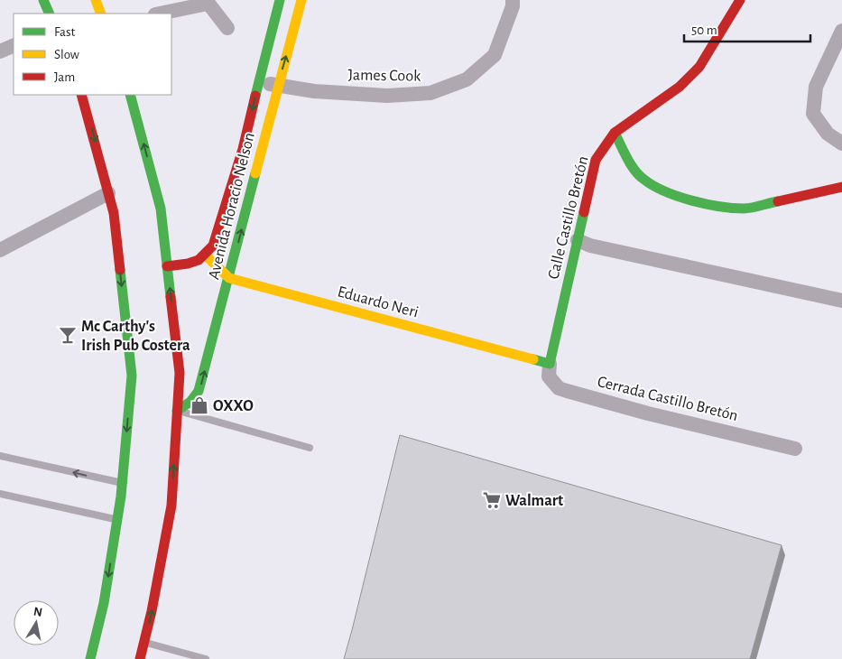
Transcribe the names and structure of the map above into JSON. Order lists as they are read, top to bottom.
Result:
{
  "streets": {
    "main road": ["Avenida Horacio Nelson", "Calle Castillo Bretón", "Eduardo Neri"],
    "street": ["James Cook", "Cerrada Castillo Bretón"]
  },
  "crossings": [
    ["James Cook", "Avenida Horacio Nelson"],
    ["Avenida Horacio Nelson", "Eduardo Neri"],
    ["Calle Castillo Bretón", "Eduardo Neri"],
    ["Calle Castillo Bretón", "Cerrada Castillo Bretón"],
    ["Eduardo Neri", "Cerrada Castillo Bretón"]
  ],
  "places": {
    "bar": ["Mc Carthy's Irish Pub Costera"],
    "shop": ["OXXO"],
    "supermarket": ["Walmart"]
  },
  "legend": ["Fast", "Slow", "Jam"],
  "scale_bar": "50 m",
  "north": "top"
}
